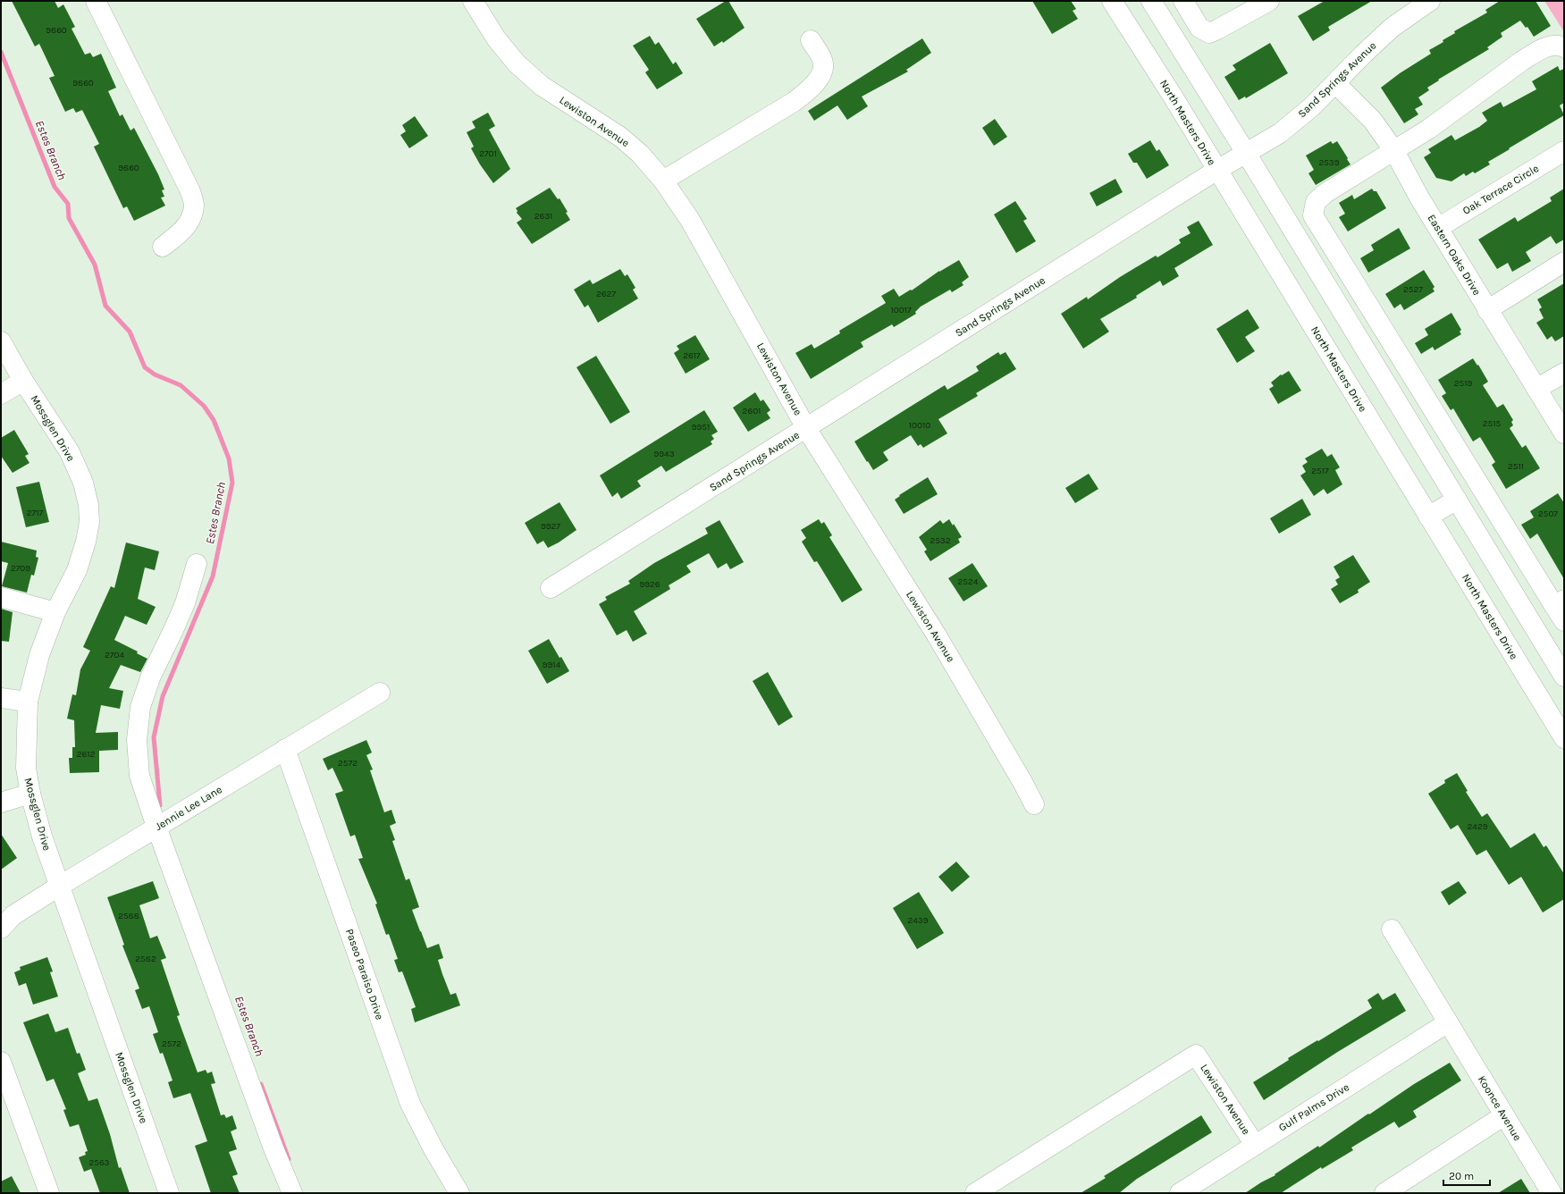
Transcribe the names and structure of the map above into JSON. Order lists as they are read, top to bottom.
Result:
{
  "streets": {
    "street": [
      "Sand Springs Avenue",
      "Lewiston Avenue",
      "North Masters Drive",
      "Oak Terrace Circle",
      "Eastern Oaks Drive",
      "Mossglen Drive",
      "Jennie Lee Lane",
      "Paseo Paraiso Drive",
      "Gulf Palms Drive",
      "Koonce Avenue"
    ]
  },
  "crossings": [
    ["Sand Springs Avenue", "Lewiston Avenue"],
    ["Sand Springs Avenue", "North Masters Drive"],
    ["Sand Springs Avenue", "Eastern Oaks Drive"],
    ["Lewiston Avenue", "Gulf Palms Drive"],
    ["Oak Terrace Circle", "Eastern Oaks Drive"],
    ["Mossglen Drive", "Jennie Lee Lane"],
    ["Jennie Lee Lane", "Paseo Paraiso Drive"],
    ["Gulf Palms Drive", "Koonce Avenue"]
  ],
  "water": ["Estes Branch"],
  "house_numbers": [
    "9860",
    "9860",
    "2701",
    "2539",
    "9860",
    "2631",
    "2527",
    "2627",
    "10017",
    "2617",
    "2519",
    "2601",
    "2515",
    "10010",
    "9951",
    "9943",
    "2511",
    "2517",
    "2717",
    "2507",
    "9927",
    "2532",
    "2709",
    "2524",
    "9926",
    "2704",
    "9914",
    "2612",
    "2572",
    "2429",
    "2588",
    "2439",
    "2582",
    "2572",
    "2563"
  ],
  "scale_bar": "20 m"
}
